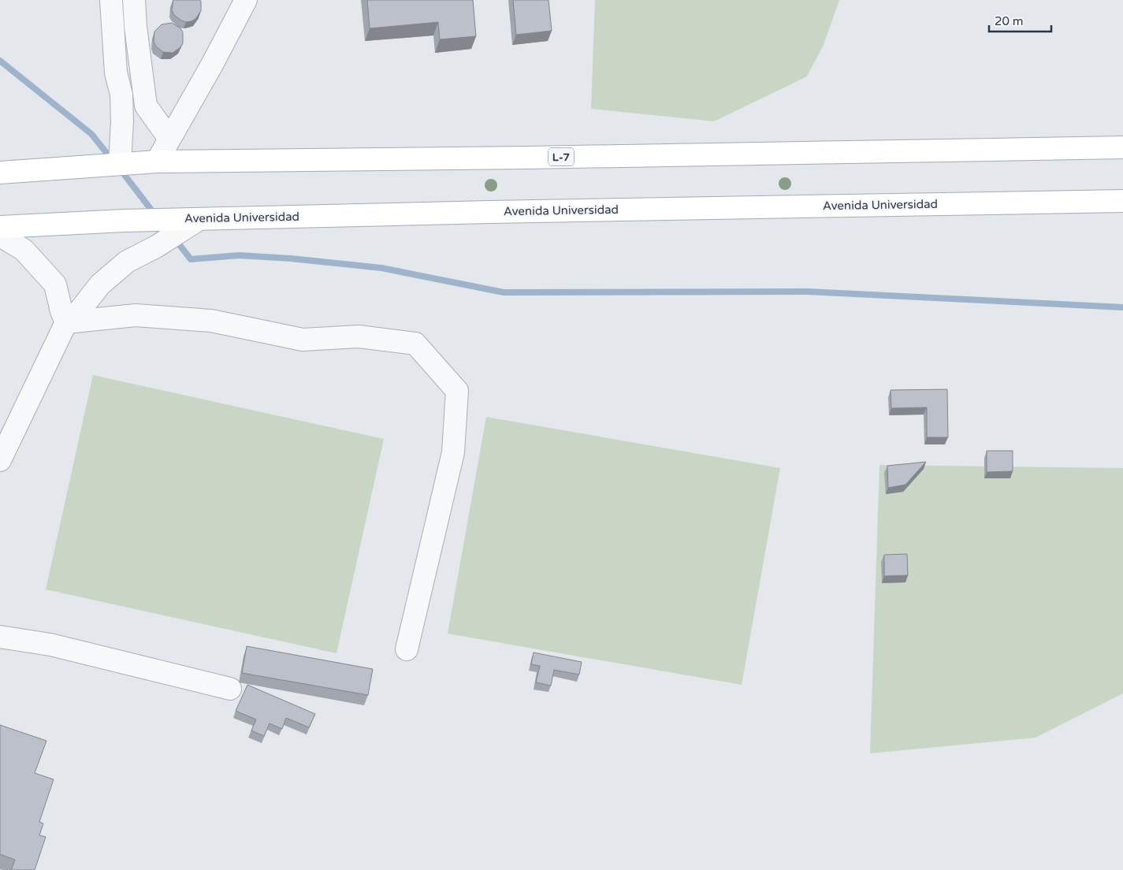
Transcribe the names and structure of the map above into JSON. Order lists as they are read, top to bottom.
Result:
{
  "streets": {
    "main road": ["L-7", "Avenida Universidad"]
  },
  "scale_bar": "20 m"
}
